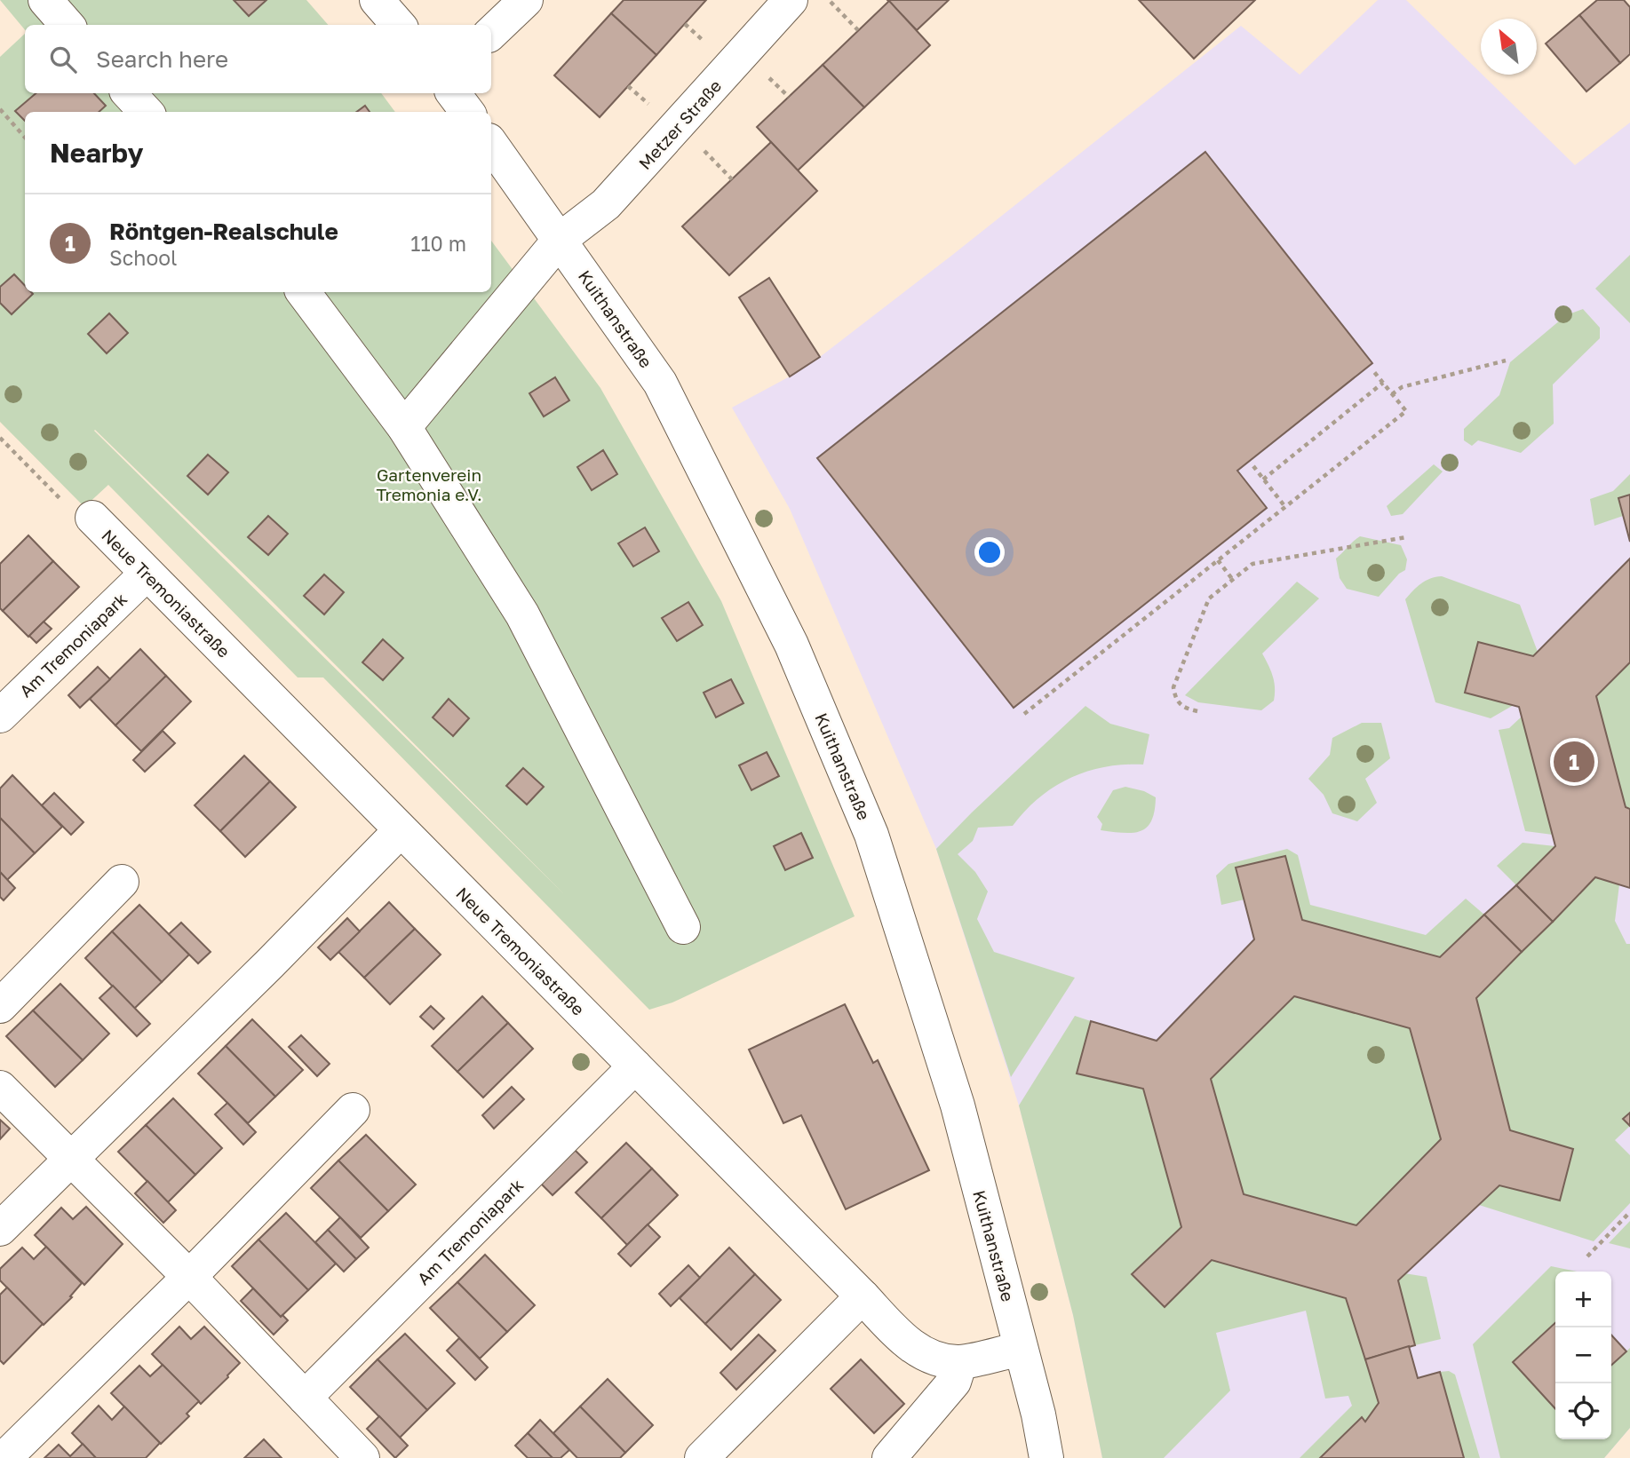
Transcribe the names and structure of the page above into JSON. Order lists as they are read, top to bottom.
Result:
{
  "streets": {
    "street": [
      "Metzer Straße",
      "Kuithanstraße",
      "Neue Tremoniastraße",
      "Am Tremoniapark"
    ]
  },
  "crossings": [
    ["Metzer Straße", "Kuithanstraße"],
    ["Neue Tremoniastraße", "Am Tremoniapark"]
  ],
  "parks": ["Gartenverein Tremonia e.V."],
  "north": "top left",
  "page": {
    "search": "Search here",
    "heading": "Nearby",
    "list": [
      {
        "mark": "1",
        "name": "Röntgen-Realschule",
        "note": "School",
        "value": "110 m"
      }
    ],
    "pins": "1",
    "map_buttons": ["+", "−"]
  }
}
